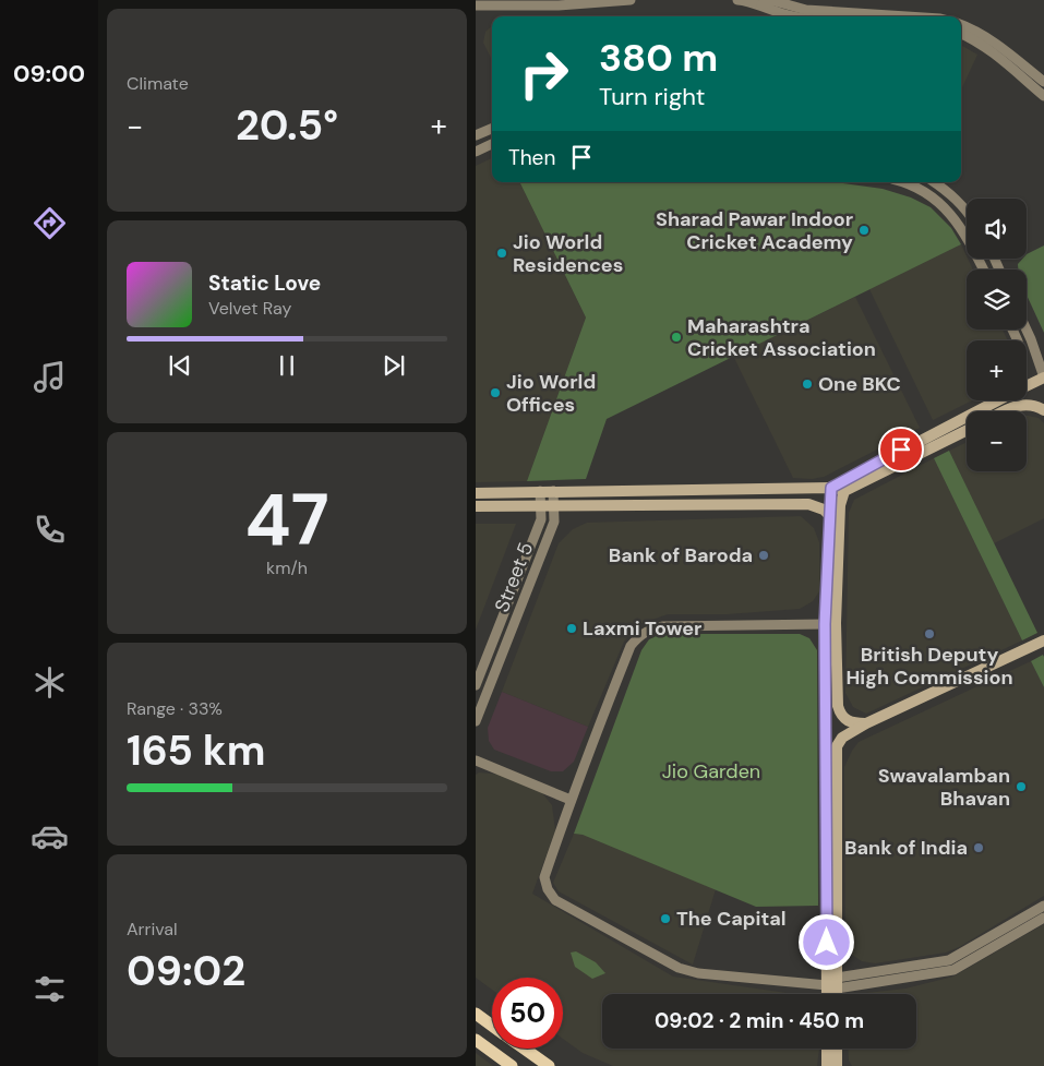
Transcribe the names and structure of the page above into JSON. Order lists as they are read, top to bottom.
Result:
{
  "streets": {
    "street": ["Street 5"]
  },
  "parks": ["Jio Garden"],
  "places": [
    "Sharad Pawar Indoor Cricket Academy",
    "Jio World Residences",
    "Maharashtra Cricket Association",
    "One BKC",
    "Jio World Offices",
    "Bank of Baroda",
    "Laxmi Tower",
    "British Deputy High Commission",
    "Swavalamban Bhavan",
    "Bank of India",
    "The Capital"
  ],
  "page": {
    "tabs": "09:00",
    "tile": [
      "Climate",
      ["47", "km/h"],
      ["Range · 33%", "165 km"],
      ["Arrival", "09:02"]
    ],
    "turn": ["380 m", "Turn right"],
    "heat": ["−", "20.5°", "+"],
    "then": "Then",
    "map_buttons": ["+", "−"],
    "song": ["Static Love", "Velvet Ray"],
    "limit": "50",
    "trip": "09:02 · 2 min · 450 m"
  }
}
